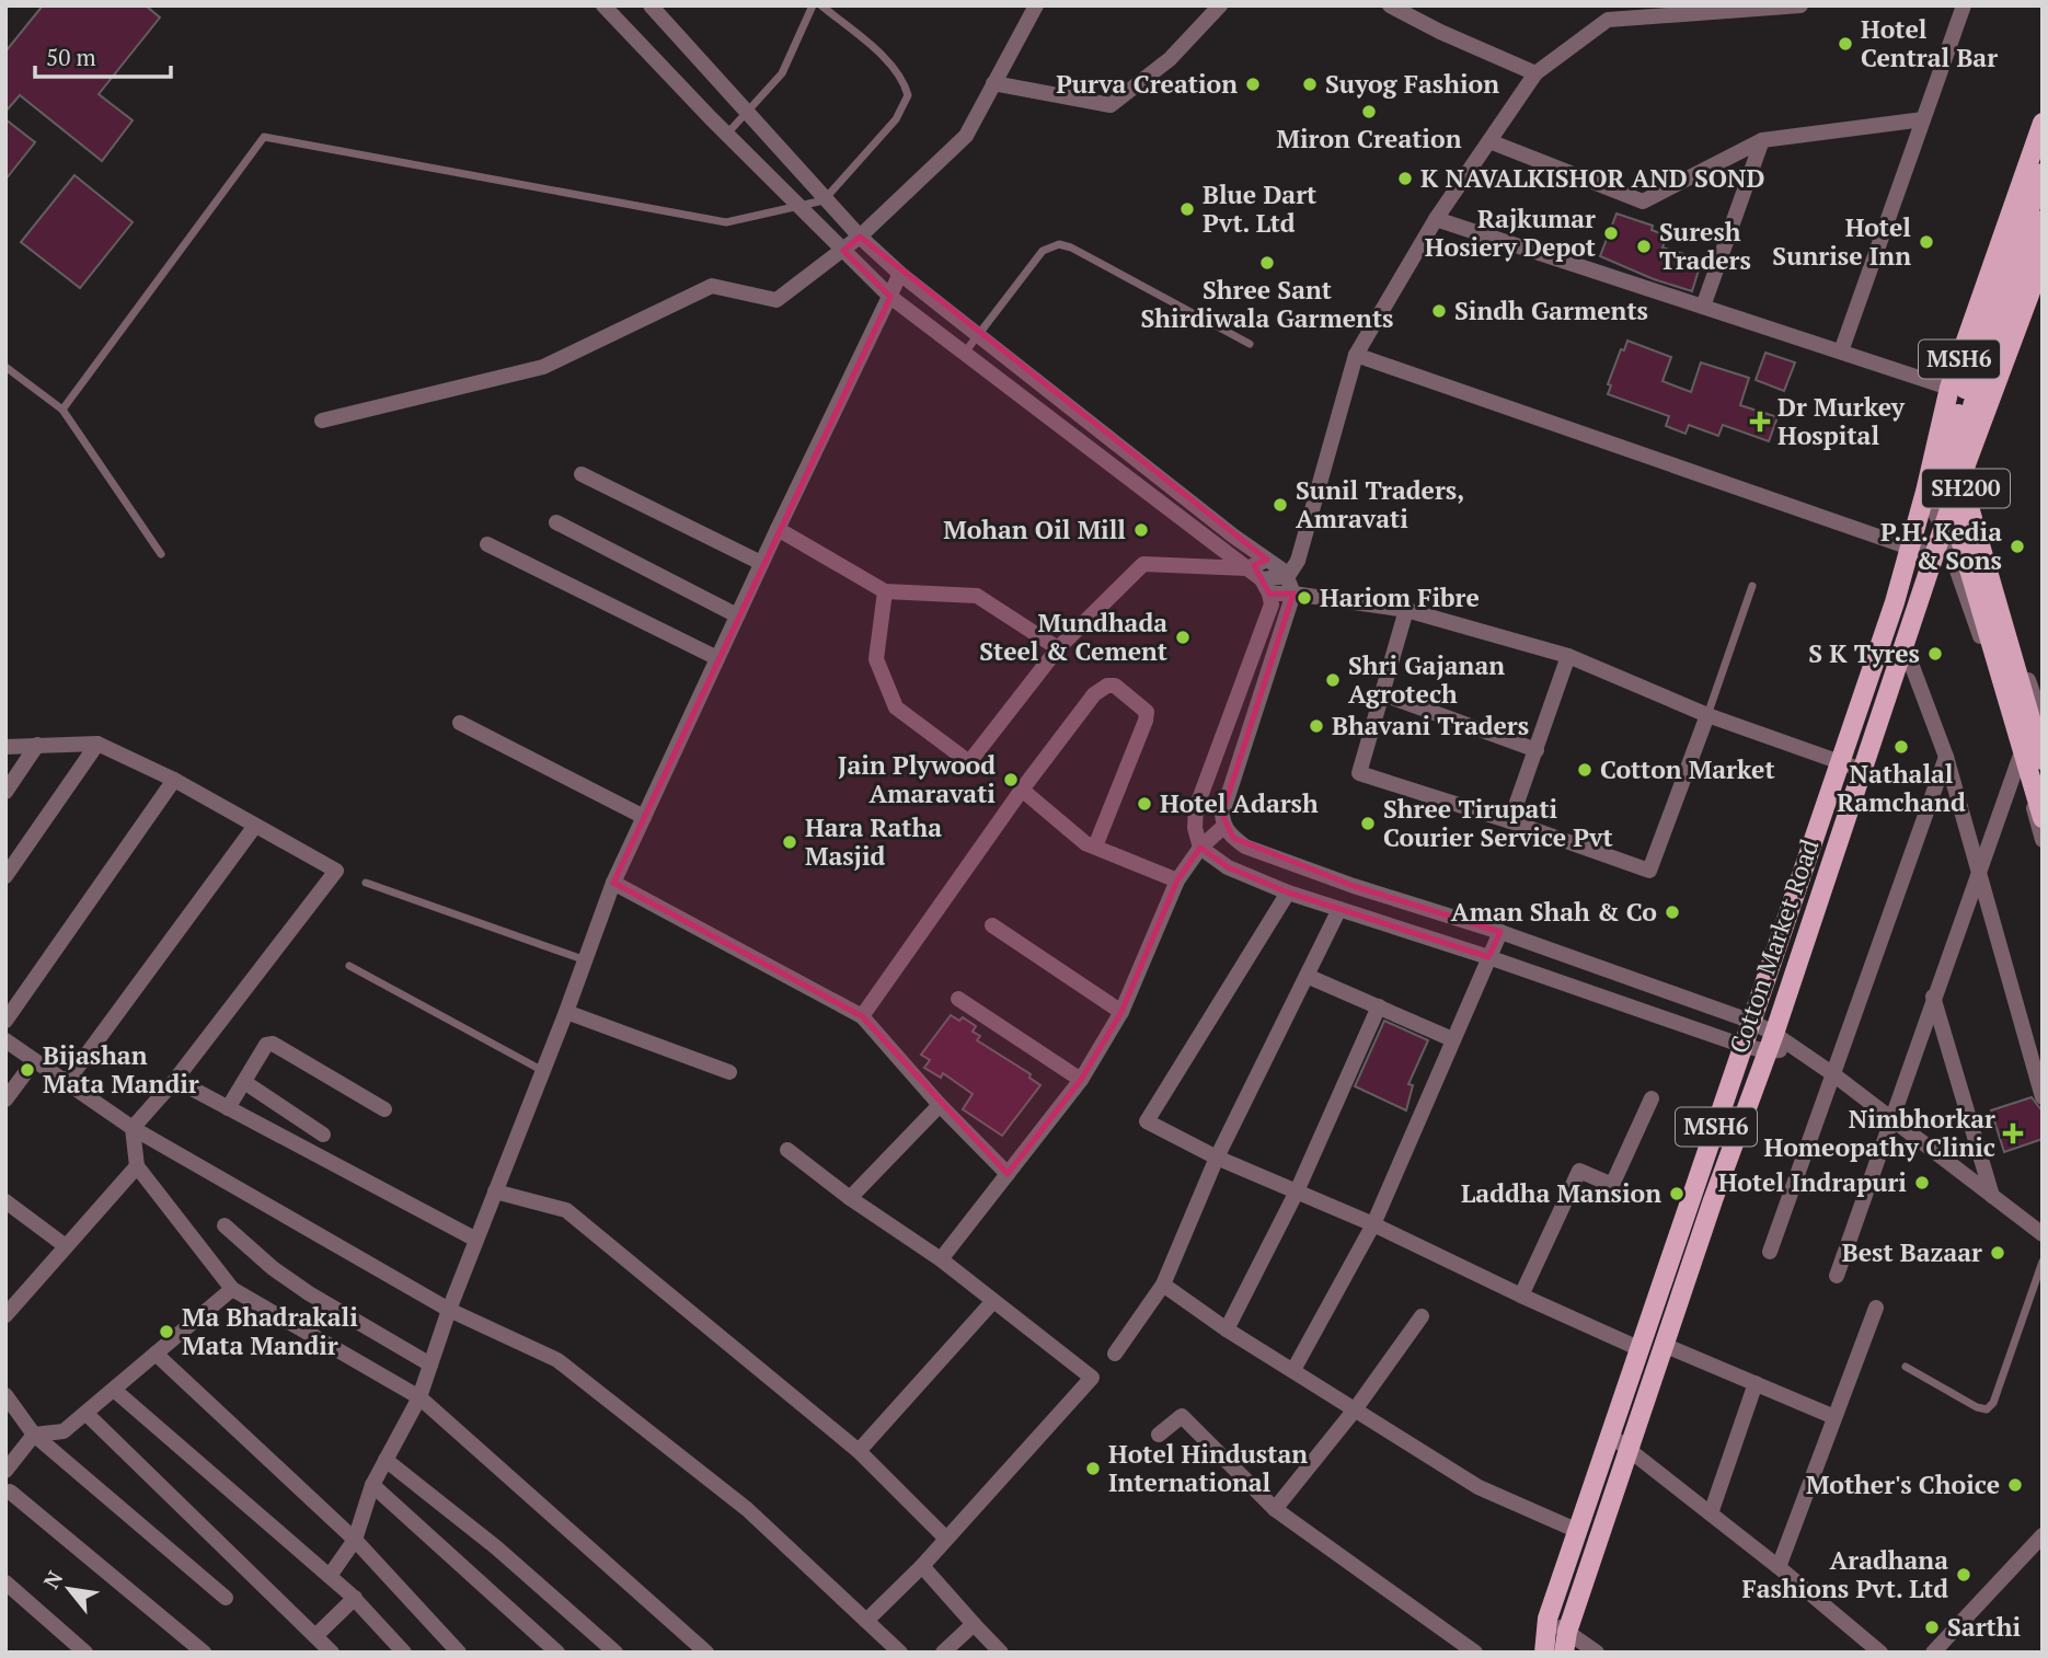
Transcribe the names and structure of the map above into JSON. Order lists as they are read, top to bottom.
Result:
{
  "streets": {
    "main road": ["MSH6", "SH200", "Cotton Market Road"]
  },
  "crossings": [
    ["MSH6", "Cotton Market Road"]
  ],
  "places": {
    "other": [
      "Hotel Central Bar",
      "Purva Creation",
      "Suyog Fashion",
      "Miron Creation",
      "K NAVALKISHOR AND SOND",
      "Blue Dart Pvt. Ltd",
      "Rajkumar Hosiery Depot",
      "Hotel Sunrise Inn",
      "Suresh Traders",
      "Shree Sant Shirdiwala Garments",
      "Sindh Garments",
      "Sunil Traders, Amravati",
      "Mohan Oil Mill",
      "P.H. Kedia & Sons",
      "Hariom Fibre",
      "Mundhada Steel & Cement",
      "S K Tyres",
      "Shri Gajanan Agrotech",
      "Bhavani Traders",
      "Nathalal Ramchand",
      "Cotton Market",
      "Jain Plywood Amaravati",
      "Hotel Adarsh",
      "Shree Tirupati Courier Service Pvt",
      "Hara Ratha Masjid",
      "Aman Shah & Co",
      "Bijashan Mata Mandir",
      "Hotel Indrapuri",
      "Laddha Mansion",
      "Best Bazaar",
      "Ma Bhadrakali Mata Mandir",
      "Hotel Hindustan International",
      "Mother's Choice",
      "Aradhana Fashions Pvt. Ltd",
      "Sarthi"
    ],
    "health": ["Dr Murkey Hospital", "Nimbhorkar Homeopathy Clinic"]
  },
  "scale_bar": "50 m",
  "north": "top left"
}
